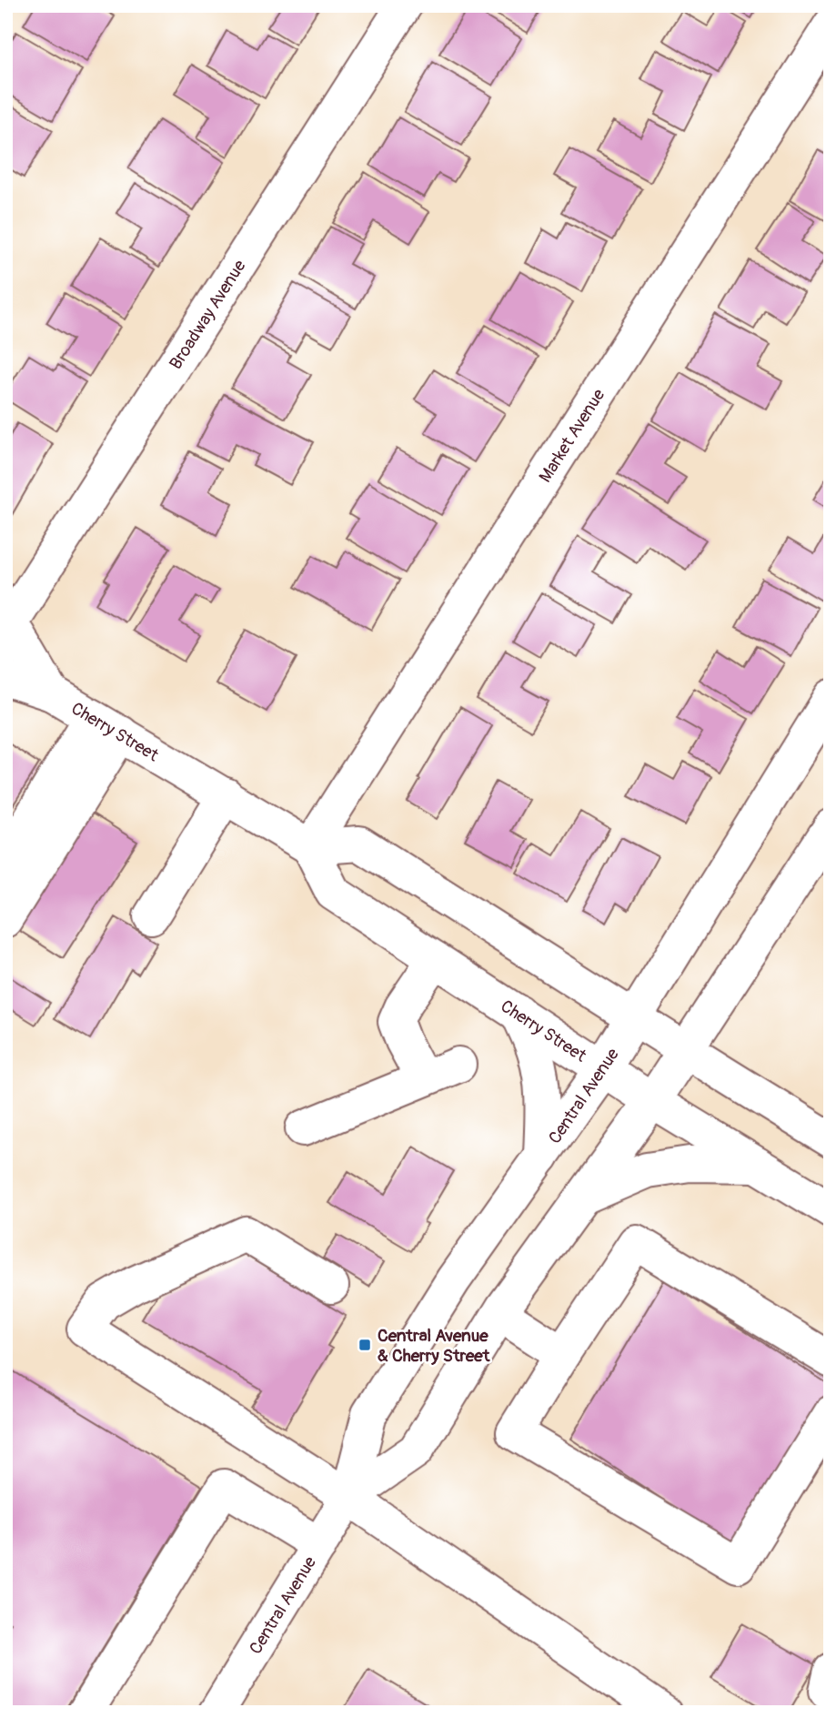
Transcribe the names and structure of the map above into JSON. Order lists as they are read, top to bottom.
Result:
{
  "streets": {
    "street": [
      "Broadway Avenue",
      "Market Avenue",
      "Cherry Street",
      "Central Avenue"
    ]
  },
  "crossings": [
    ["Broadway Avenue", "Cherry Street"],
    ["Market Avenue", "Cherry Street"],
    ["Cherry Street", "Central Avenue"]
  ],
  "places": {
    "transit": ["Central Avenue & Cherry Street"]
  }
}
